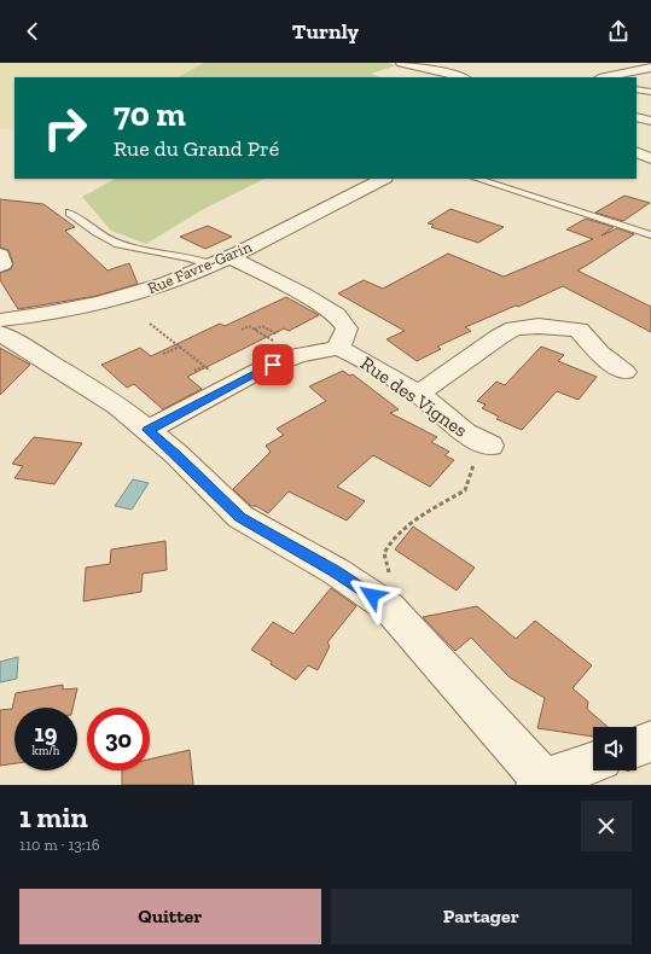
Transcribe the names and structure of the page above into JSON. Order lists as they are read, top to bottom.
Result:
{
  "streets": {
    "street": ["Rue Favre-Garin", "Rue des Vignes"]
  },
  "page": {
    "header": "Turnly",
    "turn": ["70 m", "Rue du Grand Pré"],
    "speed": "19 km/h",
    "limit": "30",
    "heading": ["1 min", "110 m · 13:16"],
    "buttons": ["Quitter", "Partager"]
  }
}
